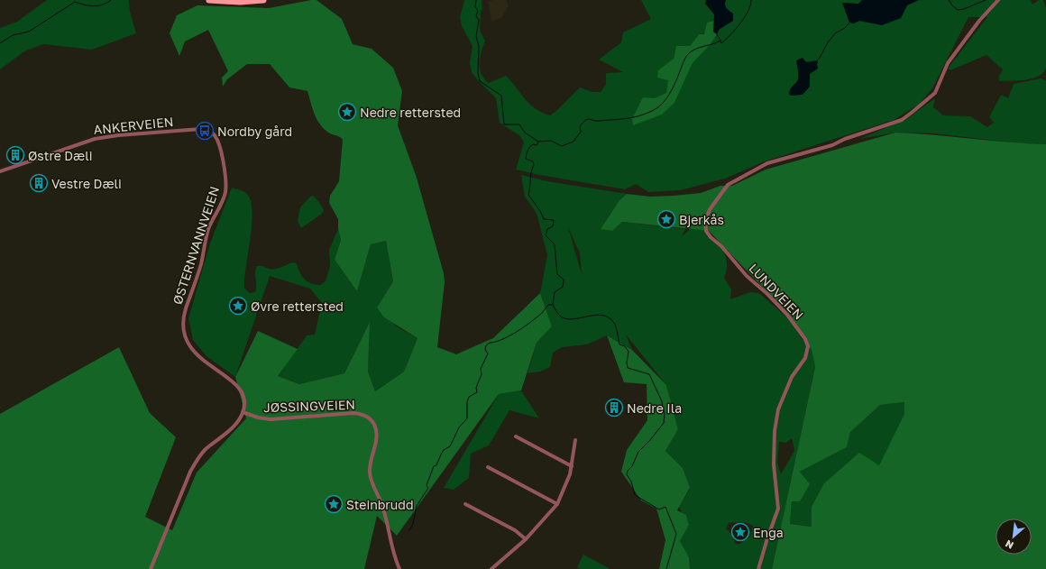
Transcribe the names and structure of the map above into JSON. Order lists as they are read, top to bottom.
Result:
{
  "streets": {
    "street": [
      "ANKERVEIEN",
      "ØSTERNVANNVEIEN",
      "LUNDVEIEN",
      "JØSSINGVEIEN"
    ]
  },
  "crossings": [
    ["ANKERVEIEN", "ØSTERNVANNVEIEN"],
    ["ØSTERNVANNVEIEN", "JØSSINGVEIEN"]
  ],
  "places": {
    "place": [
      "Nedre rettersted",
      "Bjerkås",
      "Øvre rettersted",
      "Steinbrudd",
      "Enga"
    ],
    "bus stop": ["Nordby gård"],
    "building": ["Østre Dæli", "Vestre Dæli", "Nedre Ila"]
  },
  "north": "bottom left"
}
